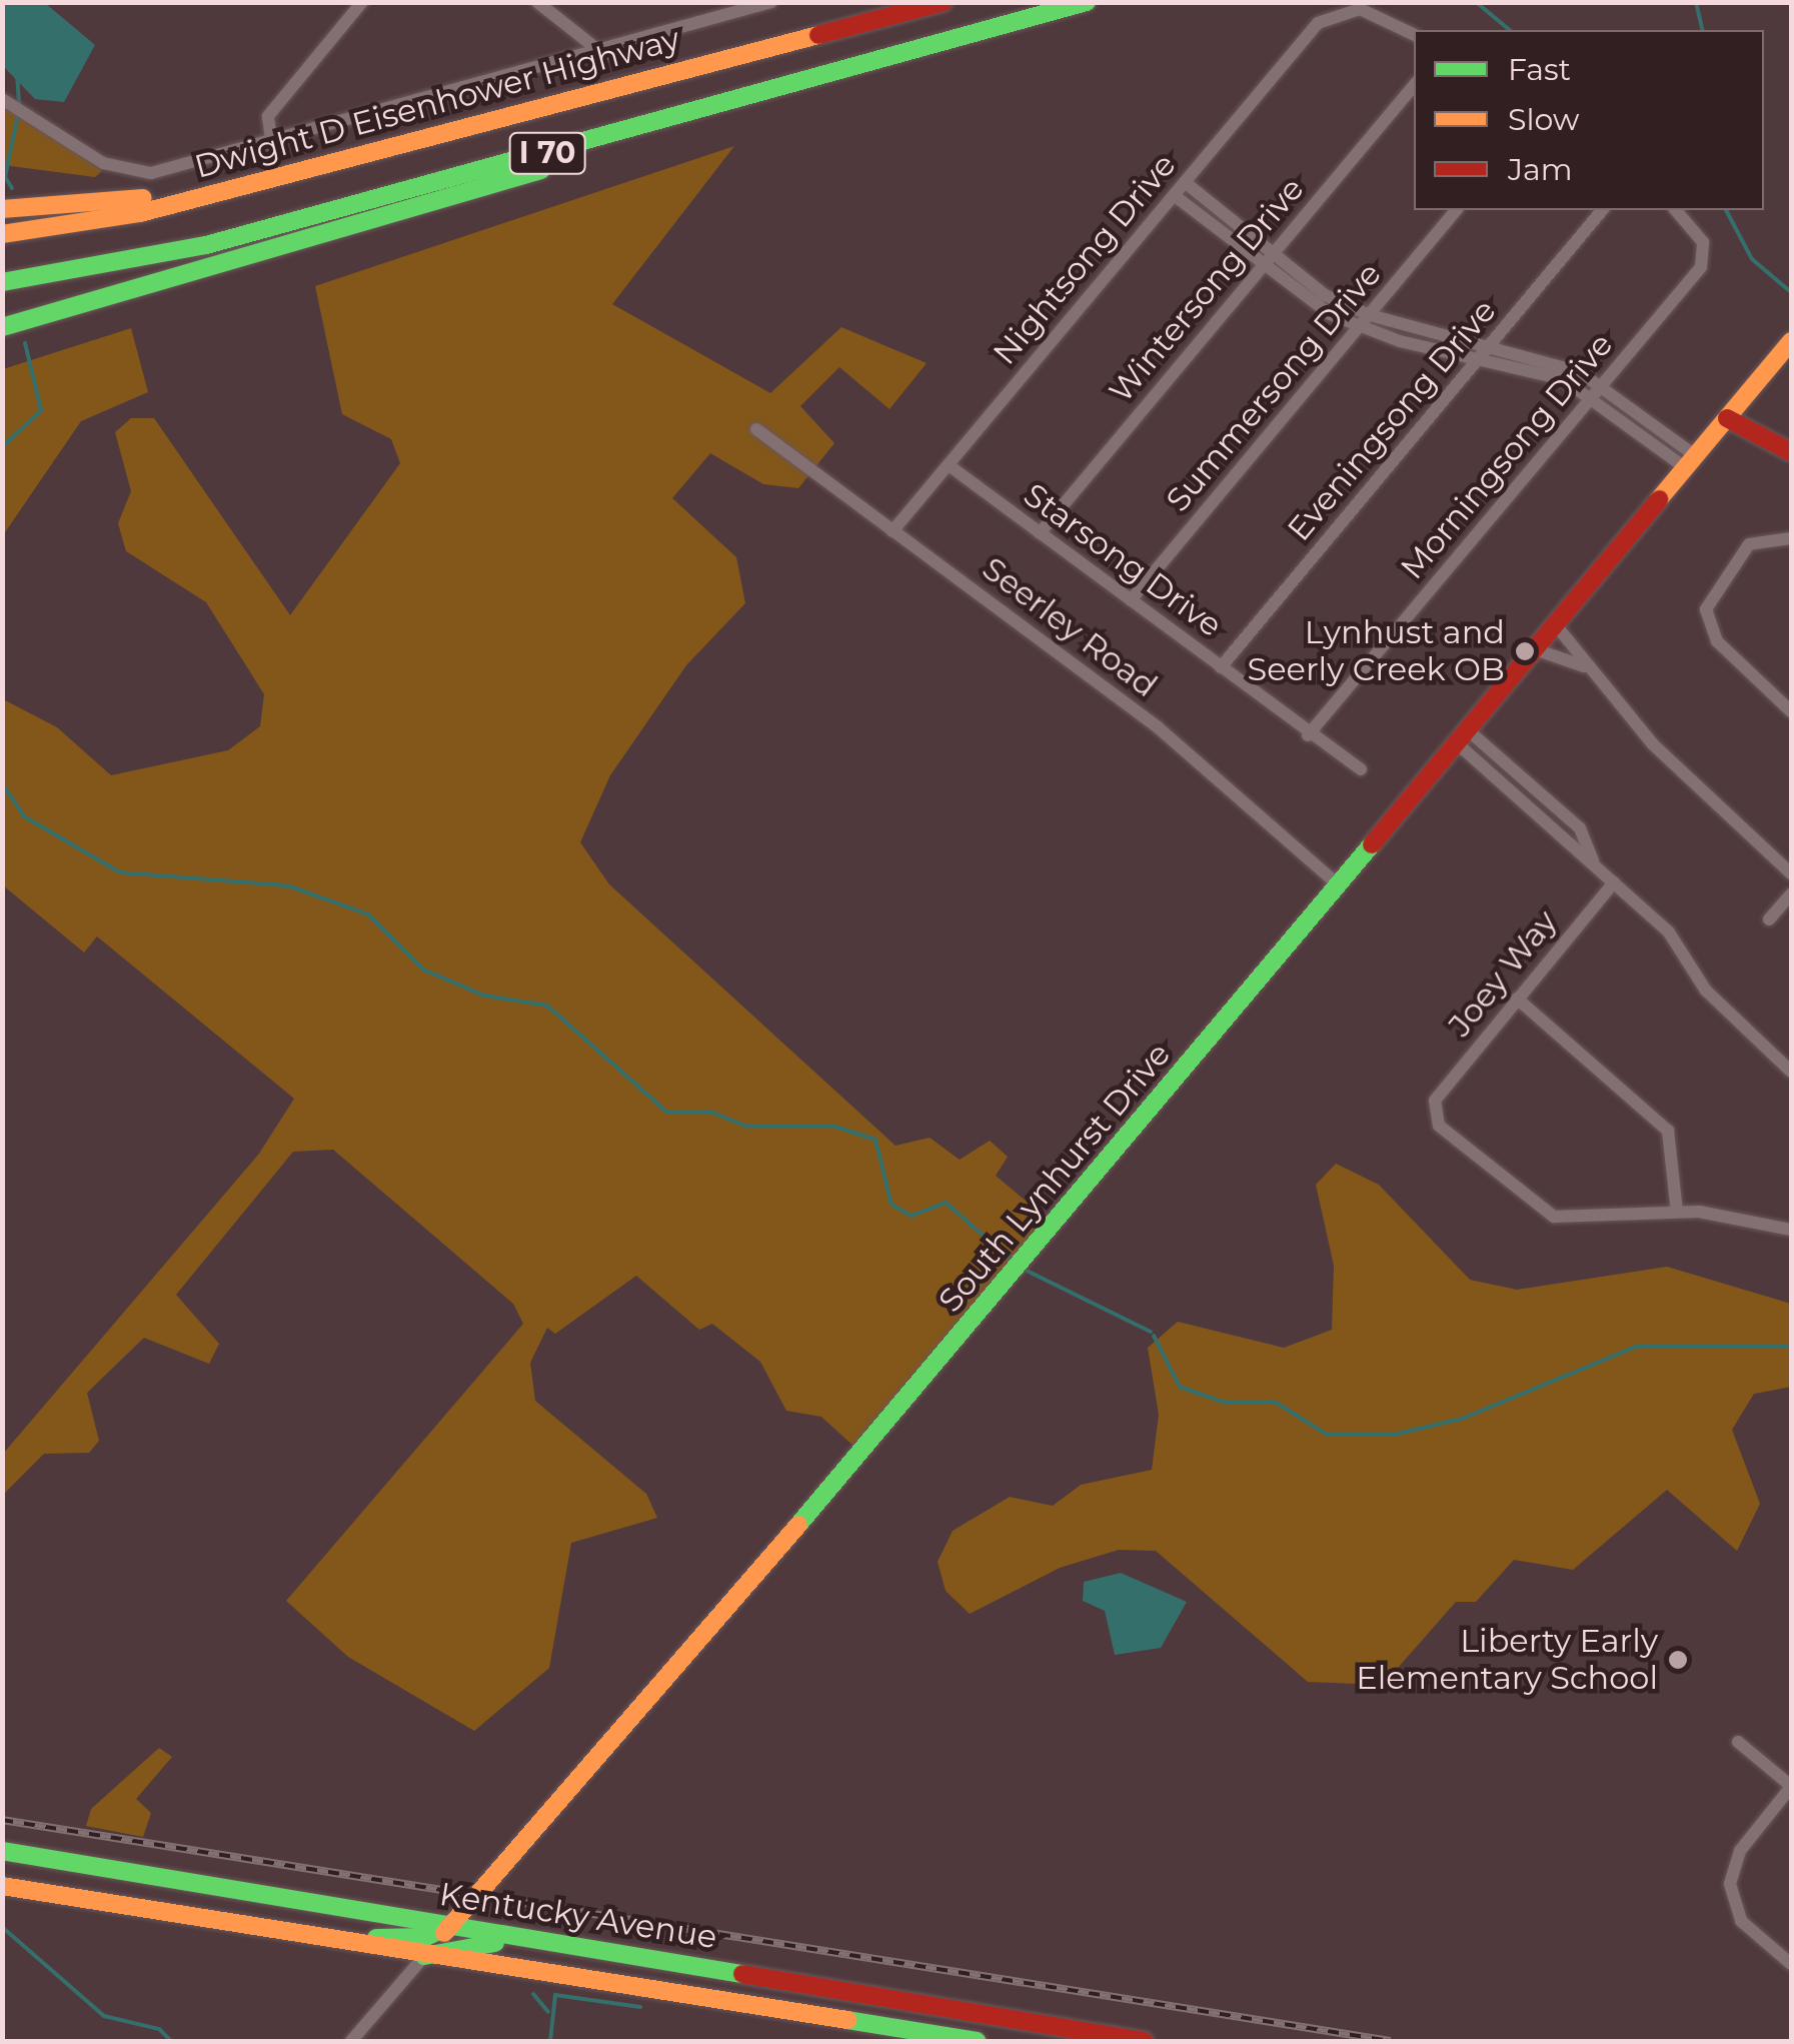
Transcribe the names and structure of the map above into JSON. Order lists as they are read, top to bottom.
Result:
{
  "streets": {
    "main road": [
      "Dwight D Eisenhower Highway",
      "I 70",
      "South Lynhurst Drive",
      "Kentucky Avenue"
    ],
    "street": [
      "Nightsong Drive",
      "Wintersong Drive",
      "Summersong Drive",
      "Eveningsong Drive",
      "Morningsong Drive",
      "Starsong Drive",
      "Seerley Road",
      "Joey Way"
    ]
  },
  "crossings": [
    ["Nightsong Drive", "Starsong Drive"],
    ["Nightsong Drive", "Seerley Road"],
    ["Wintersong Drive", "Starsong Drive"],
    ["Summersong Drive", "Starsong Drive"],
    ["Eveningsong Drive", "Starsong Drive"],
    ["Morningsong Drive", "Starsong Drive"],
    ["Seerley Road", "South Lynhurst Drive"],
    ["South Lynhurst Drive", "Kentucky Avenue"]
  ],
  "places": ["Lynhust and Seerly Creek OB", "Liberty Early Elementary School"],
  "legend": ["Fast", "Slow", "Jam"]
}
